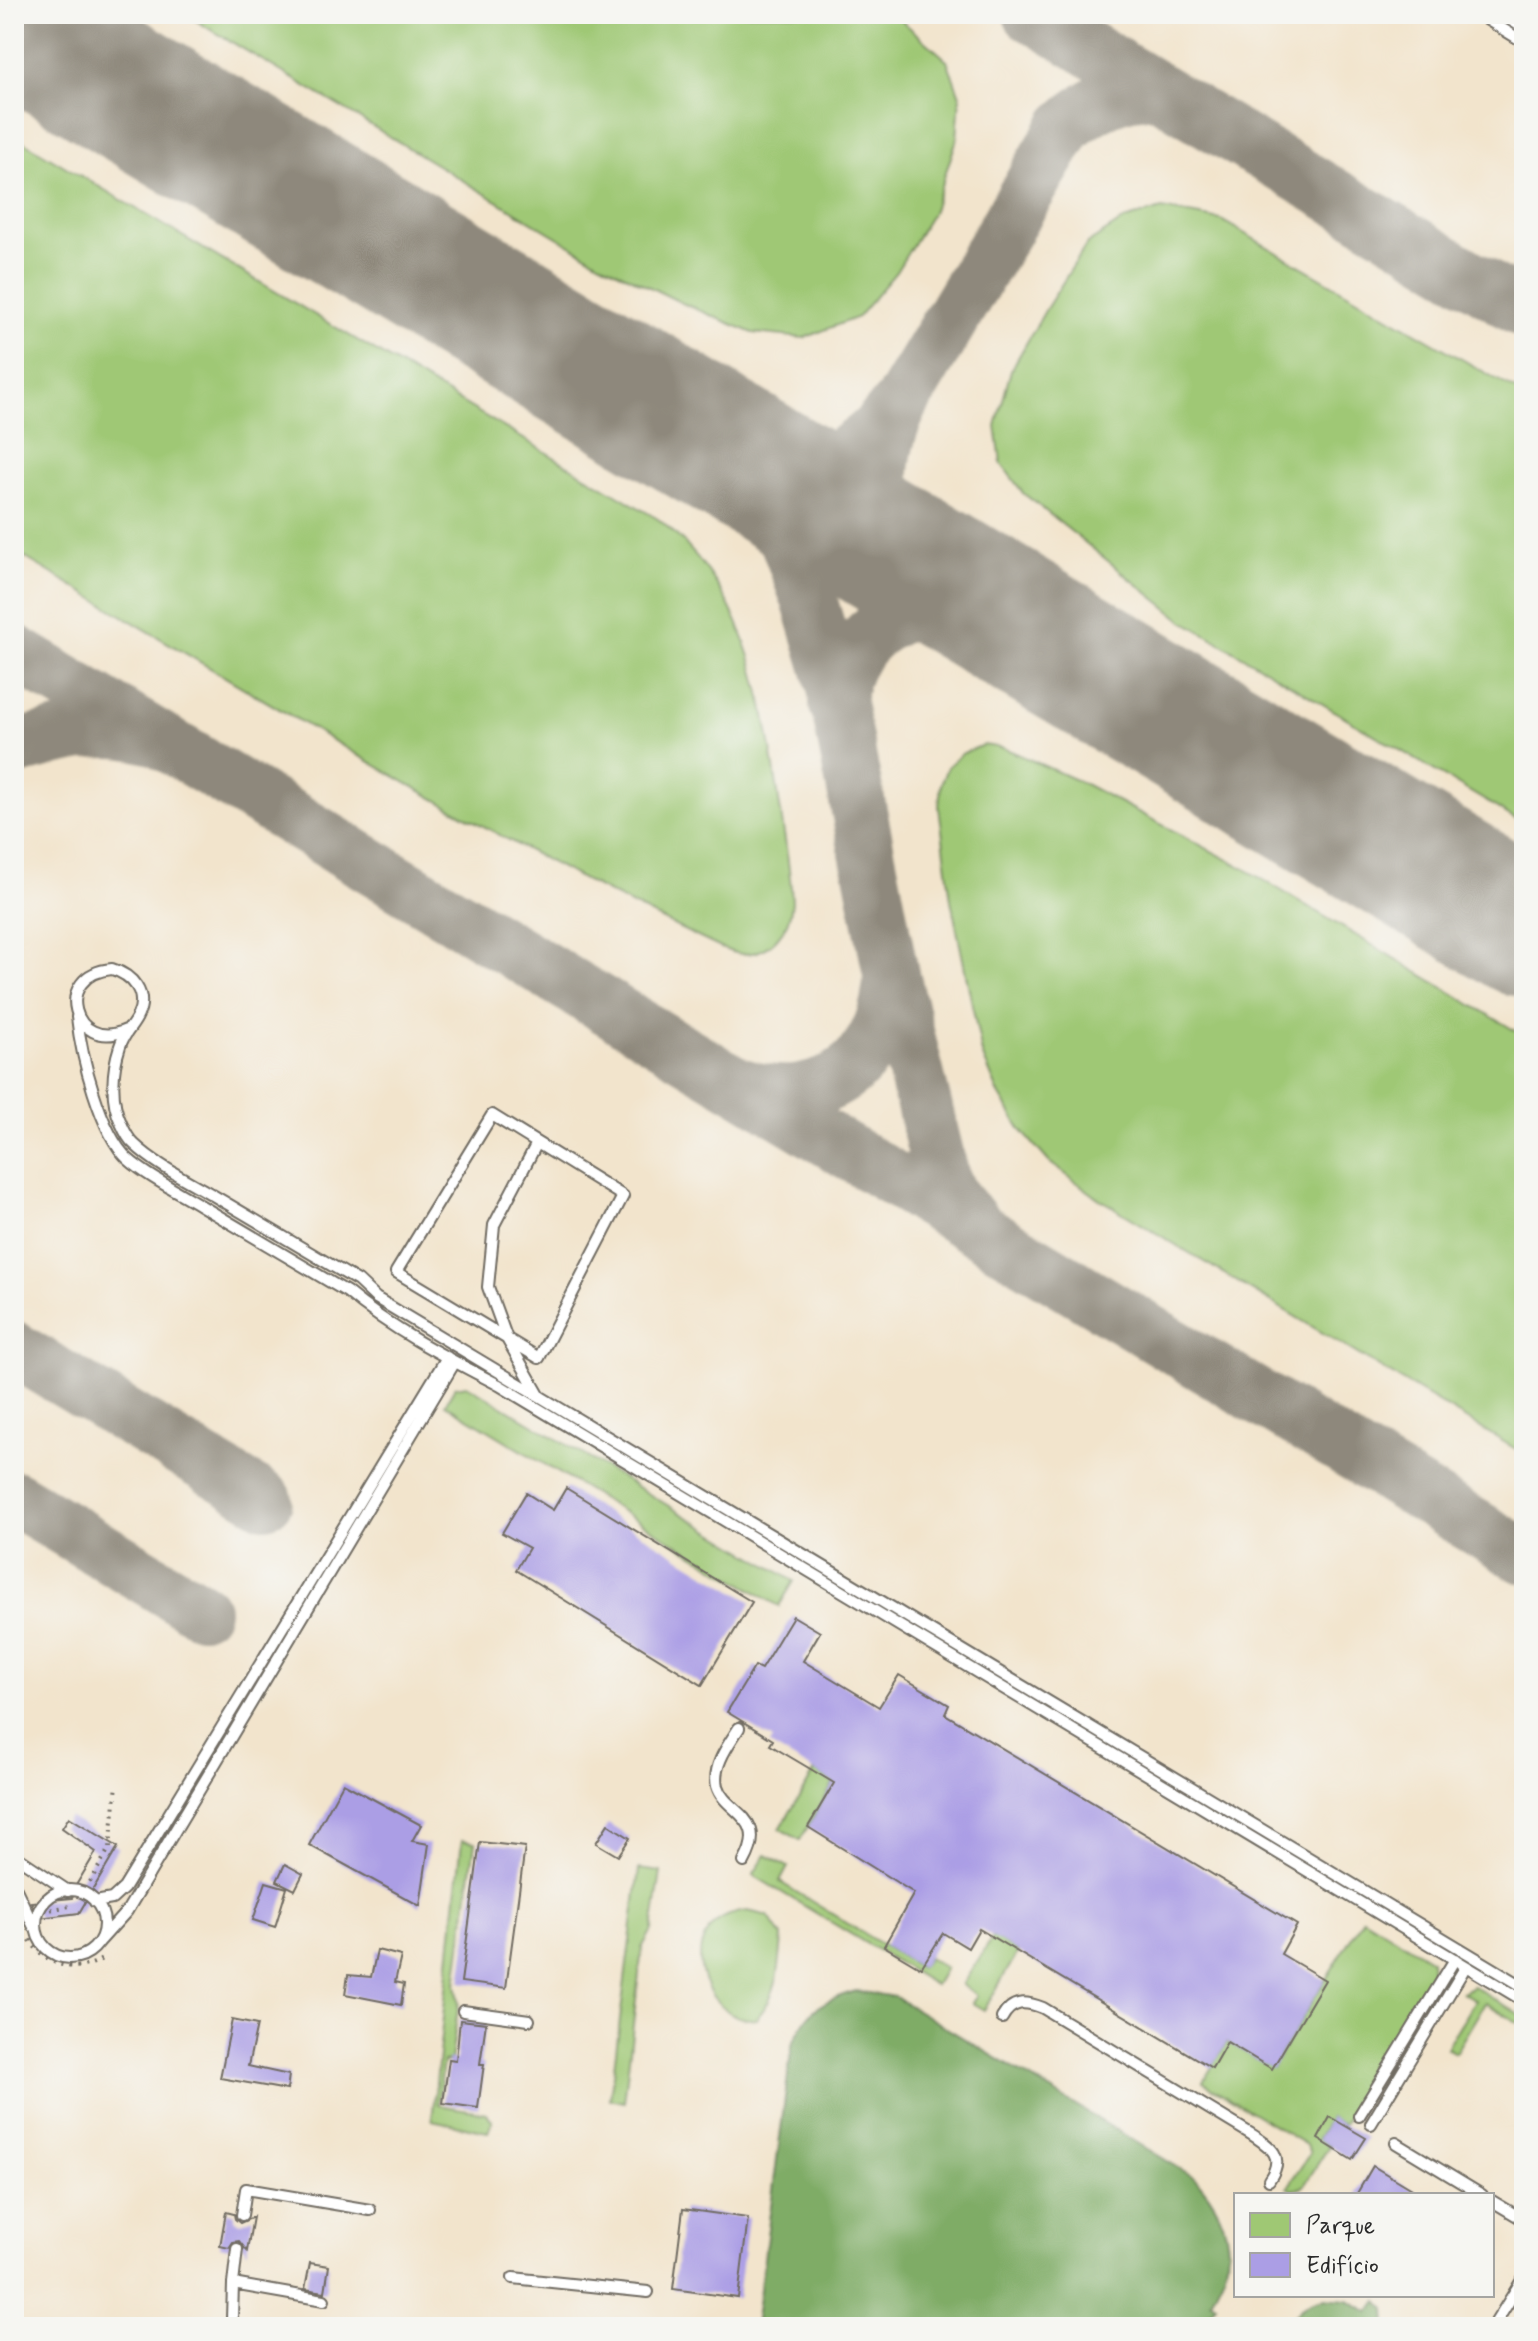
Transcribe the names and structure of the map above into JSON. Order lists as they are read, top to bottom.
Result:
{
  "legend": ["Parque", "Edifício"]
}
